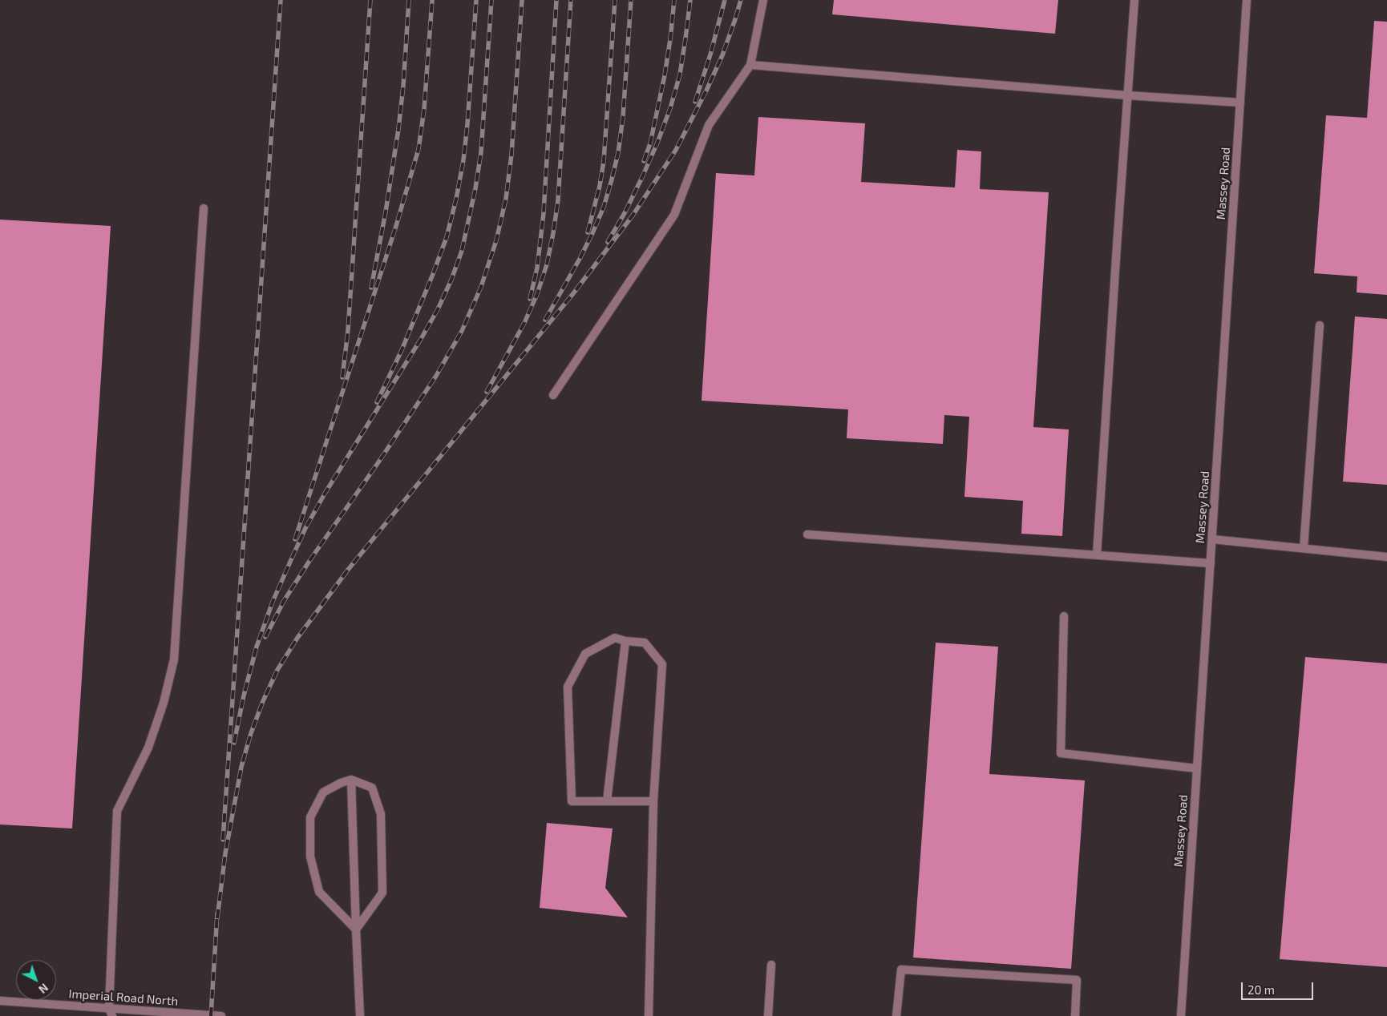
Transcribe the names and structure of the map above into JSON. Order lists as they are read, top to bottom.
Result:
{
  "streets": {
    "street": ["Massey Road", "Imperial Road North"]
  },
  "scale_bar": "20 m",
  "north": "bottom right"
}
